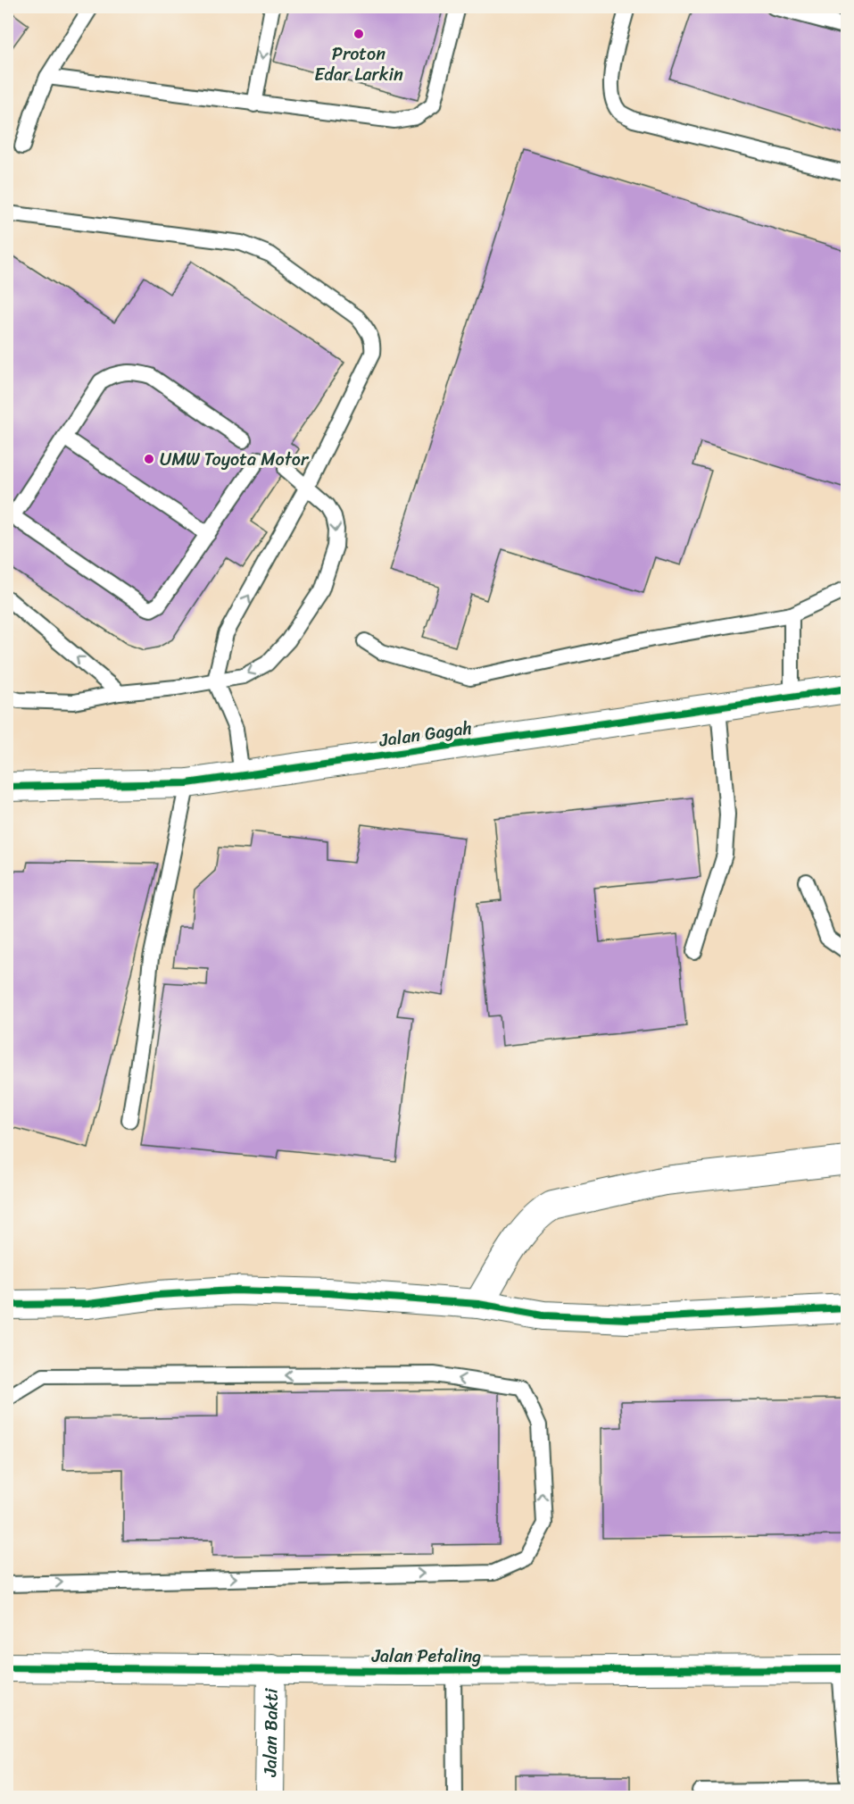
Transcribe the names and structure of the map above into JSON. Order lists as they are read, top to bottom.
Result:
{
  "streets": {
    "street": ["Jalan Gagah", "Jalan Petaling", "Jalan Bakti"]
  },
  "crossings": [
    ["Jalan Petaling", "Jalan Bakti"]
  ],
  "places": ["Proton Edar Larkin", "UMW Toyota Motor"]
}
